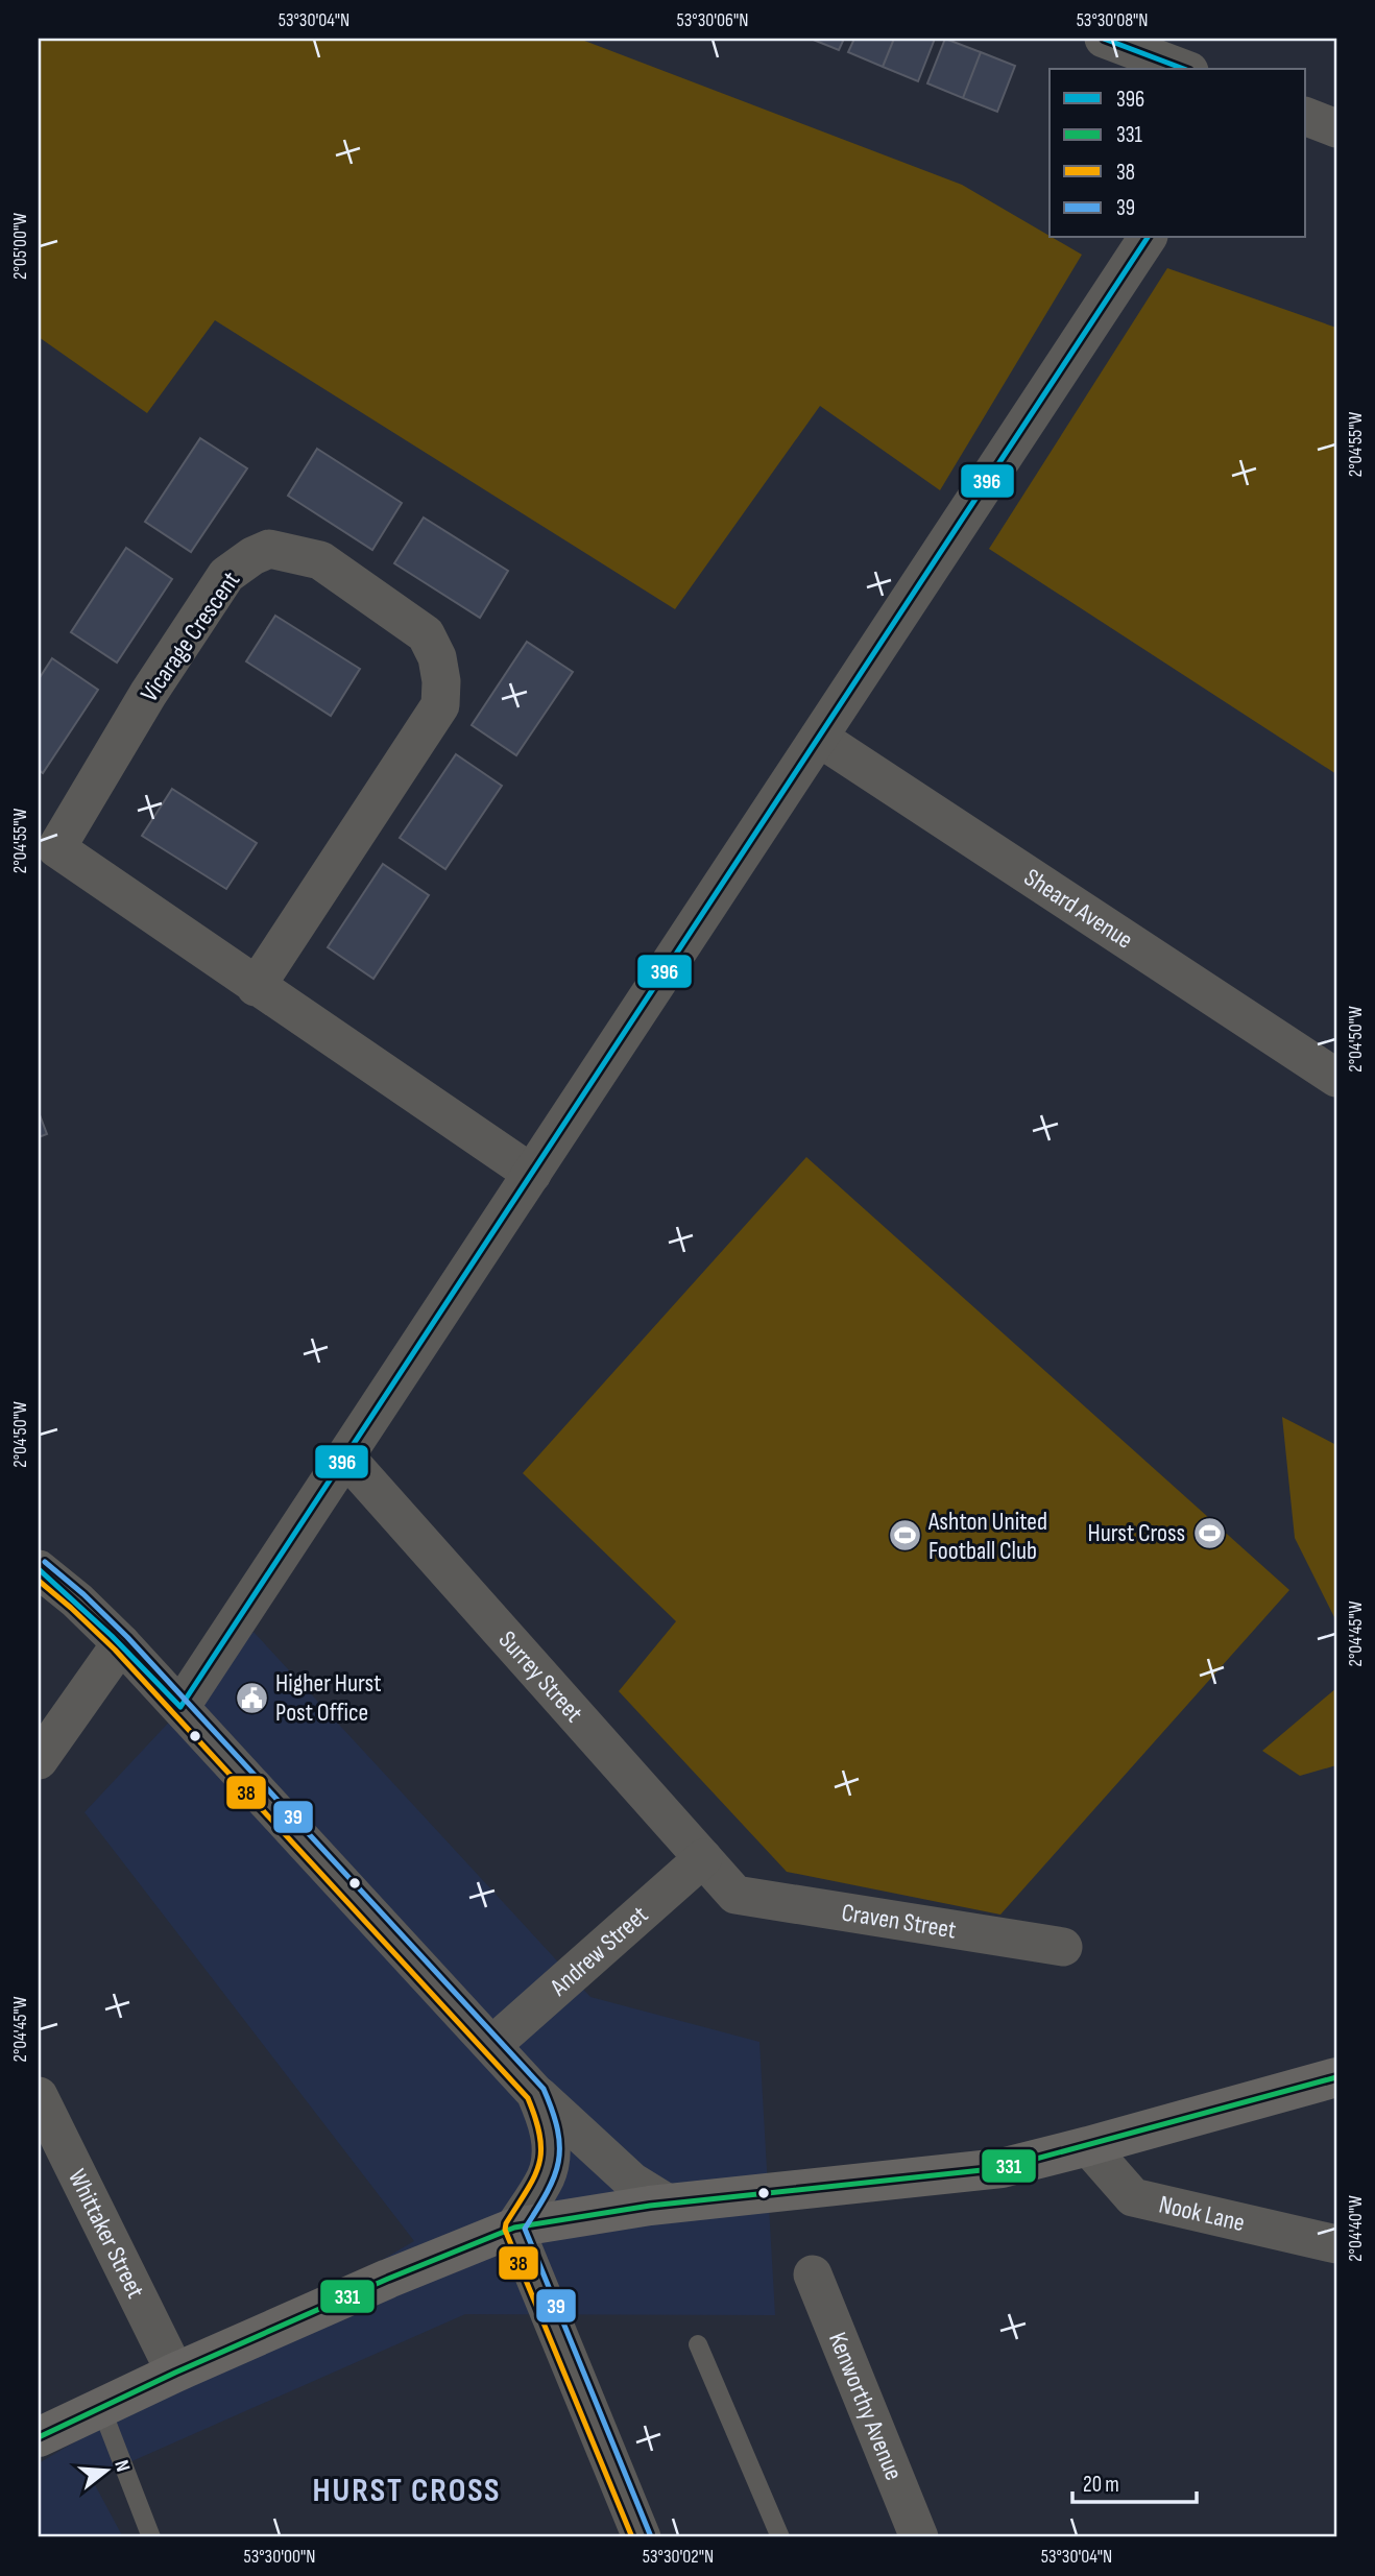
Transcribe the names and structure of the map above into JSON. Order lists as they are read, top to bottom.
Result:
{
  "streets": {
    "street": [
      "Vicarage Crescent",
      "Sheard Avenue",
      "Surrey Street",
      "Craven Street",
      "Andrew Street",
      "Nook Lane",
      "Whittaker Street",
      "Kenworthy Avenue"
    ]
  },
  "crossings": [
    ["Surrey Street", "Craven Street"],
    ["Surrey Street", "Andrew Street"]
  ],
  "districts": ["HURST CROSS"],
  "places": {
    "sports": ["Hurst Cross", "Ashton United Football Club"],
    "public building": ["Higher Hurst Post Office"]
  },
  "lines": [
    "transit line 396",
    "transit line 39",
    "transit line 38",
    "transit line 331"
  ],
  "legend": [
    "396",
    "331",
    "38",
    "39"
  ],
  "scale_bar": "20 m",
  "north": "right",
  "coordinates": [
    "53°30'04\"N",
    "53°30'06\"N",
    "53°30'08\"N",
    "2°05'00\"W",
    "2°04'55\"W",
    "2°04'50\"W",
    "2°04'45\"W",
    "2°04'40\"W",
    "53°30'00\"N",
    "53°30'02\"N"
  ]
}
